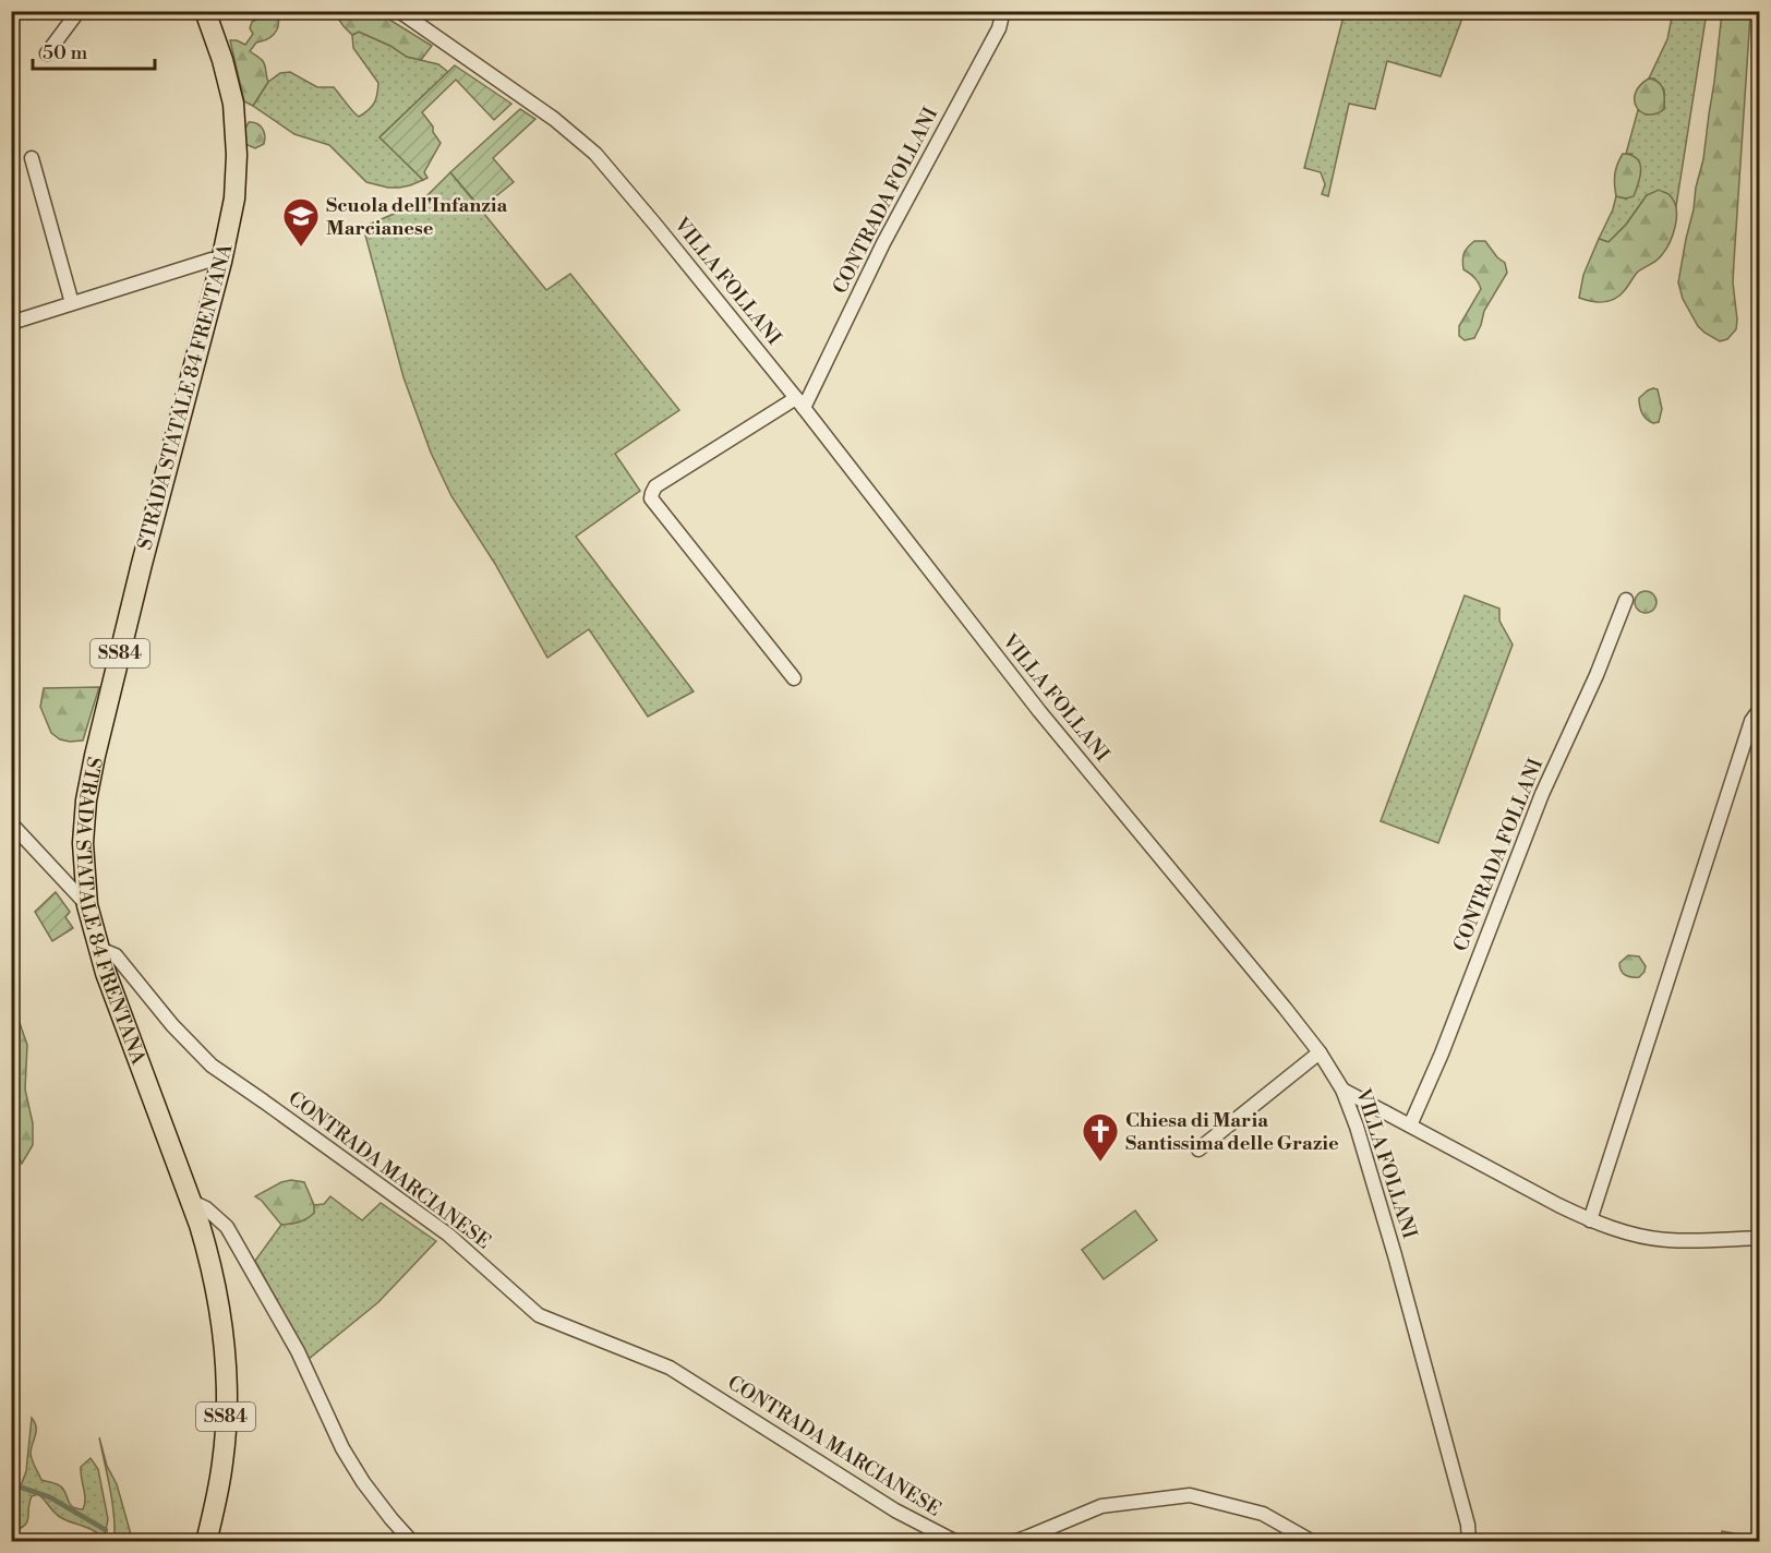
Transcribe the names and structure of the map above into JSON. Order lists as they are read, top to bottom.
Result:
{
  "streets": {
    "main road": ["STRADA STATALE 84 FRENTANA", "SS84"],
    "street": ["CONTRADA FOLLANI", "VILLA FOLLANI", "CONTRADA MARCIANESE"]
  },
  "crossings": [
    ["CONTRADA FOLLANI", "VILLA FOLLANI"],
    ["STRADA STATALE 84 FRENTANA", "CONTRADA MARCIANESE"]
  ],
  "places": {
    "school or university": ["Scuola dell'Infanzia Marcianese"],
    "church": ["Chiesa di Maria Santissima delle Grazie"]
  },
  "scale_bar": "50 m"
}
